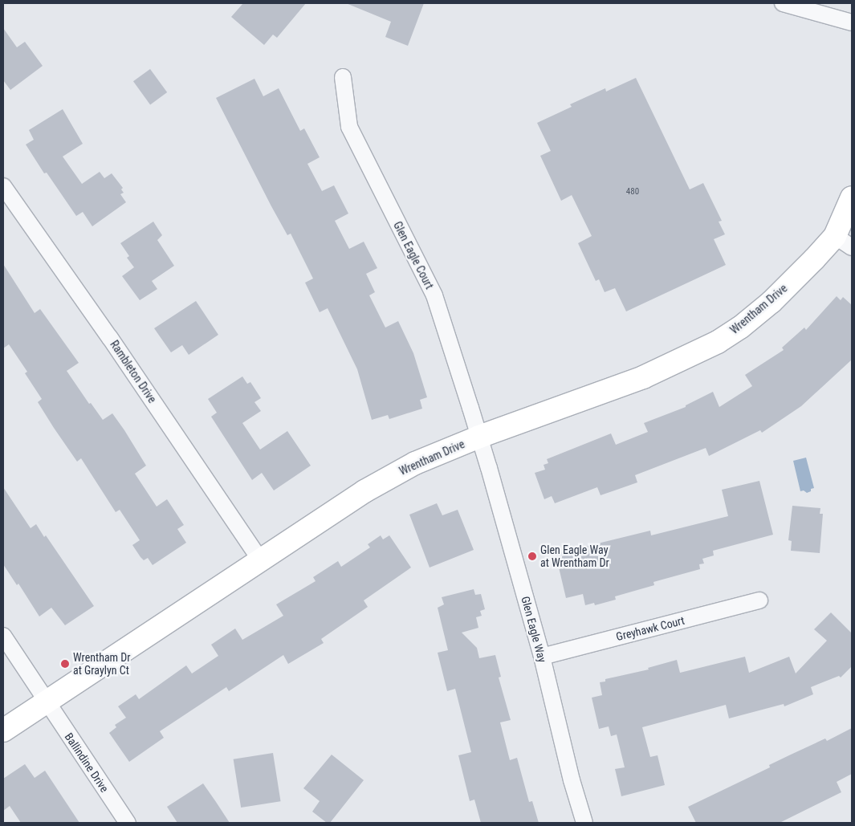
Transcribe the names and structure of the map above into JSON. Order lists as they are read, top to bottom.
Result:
{
  "streets": {
    "street": [
      "Glen Eagle Court",
      "Wrentham Drive",
      "Rambleton Drive",
      "Greyhawk Court",
      "Glen Eagle Way",
      "Ballindine Drive"
    ]
  },
  "crossings": [
    ["Glen Eagle Court", "Wrentham Drive"],
    ["Glen Eagle Court", "Glen Eagle Way"],
    ["Wrentham Drive", "Rambleton Drive"],
    ["Wrentham Drive", "Glen Eagle Way"],
    ["Wrentham Drive", "Ballindine Drive"],
    ["Greyhawk Court", "Glen Eagle Way"]
  ],
  "places": ["Glen Eagle Way at Wrentham Dr", "Wrentham Dr at Graylyn Ct"],
  "house_numbers": ["480"]
}
